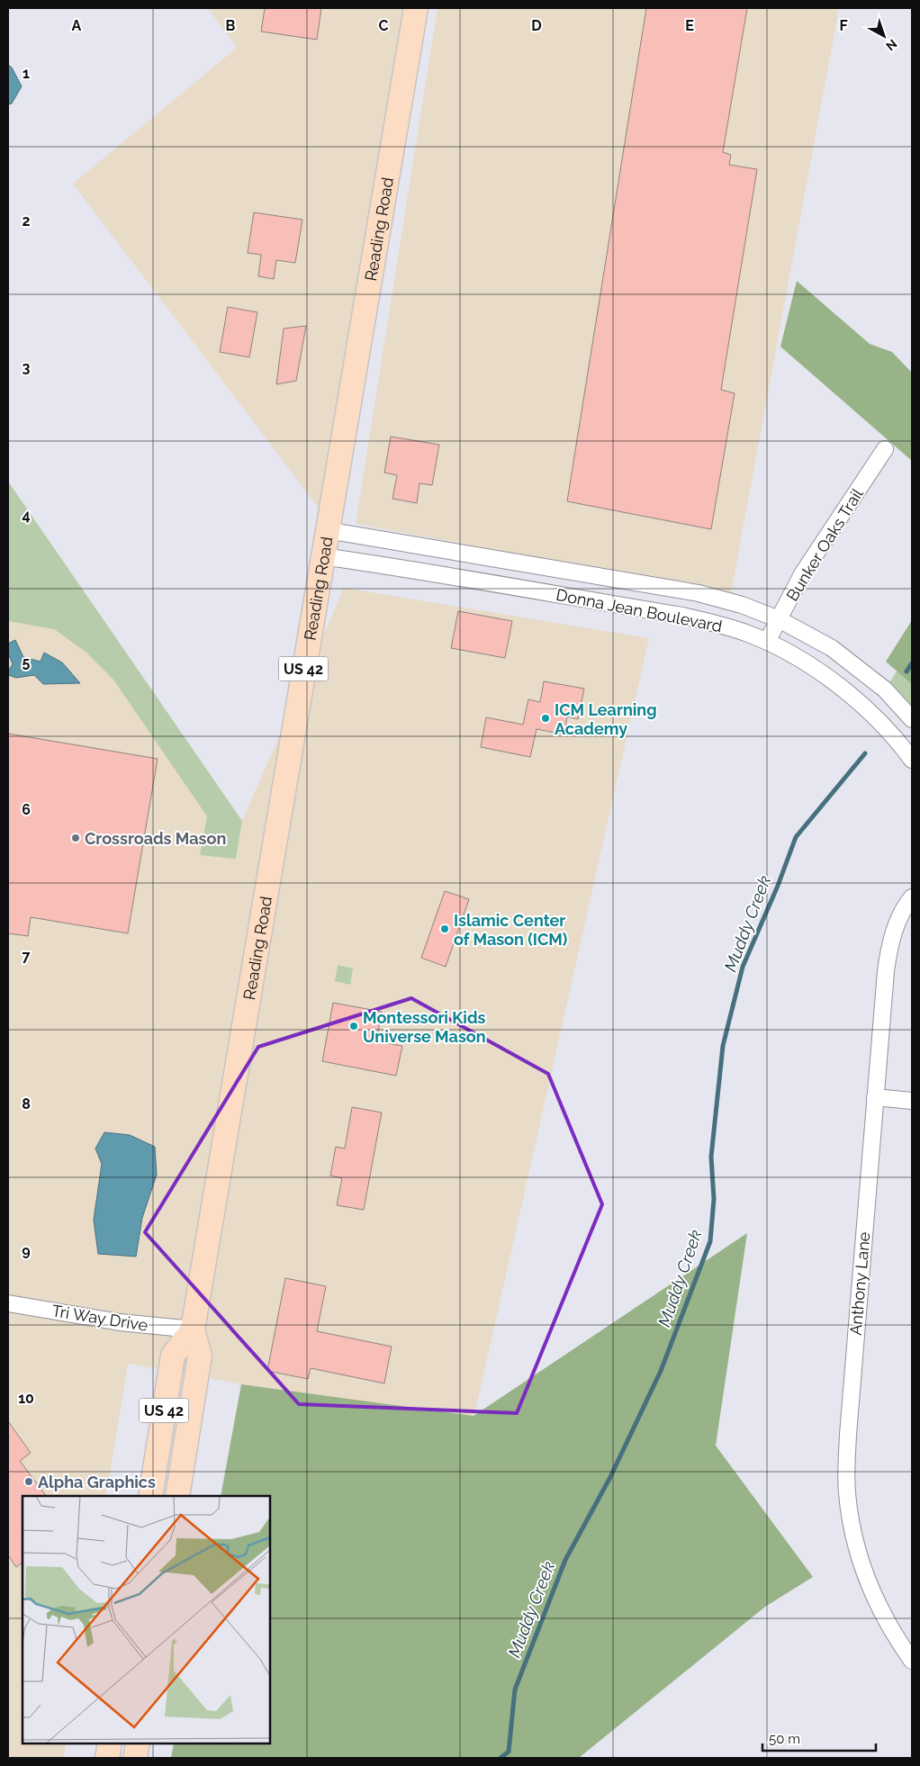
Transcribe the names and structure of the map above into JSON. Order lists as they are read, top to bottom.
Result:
{
  "streets": {
    "main road": ["Reading Road", "US 42"],
    "street": [
      "Bunker Oaks Trail",
      "Donna Jean Boulevard",
      "Anthony Lane",
      "Tri Way Drive"
    ]
  },
  "crossings": [
    ["Reading Road", "Donna Jean Boulevard"],
    ["Reading Road", "Tri Way Drive"],
    ["Bunker Oaks Trail", "Donna Jean Boulevard"]
  ],
  "water": ["Muddy Creek"],
  "places": [
    "ICM Learning Academy",
    "Crossroads Mason",
    "Islamic Center of Mason (ICM)",
    "Montessori Kids Universe Mason",
    "Alpha Graphics"
  ],
  "scale_bar": "50 m",
  "north": "bottom right",
  "grid": {
    "columns": [
      "A",
      "B",
      "C",
      "D",
      "E",
      "F"
    ],
    "rows": [
      "1",
      "2",
      "3",
      "4",
      "5",
      "6",
      "7",
      "8",
      "9",
      "10"
    ]
  }
}
